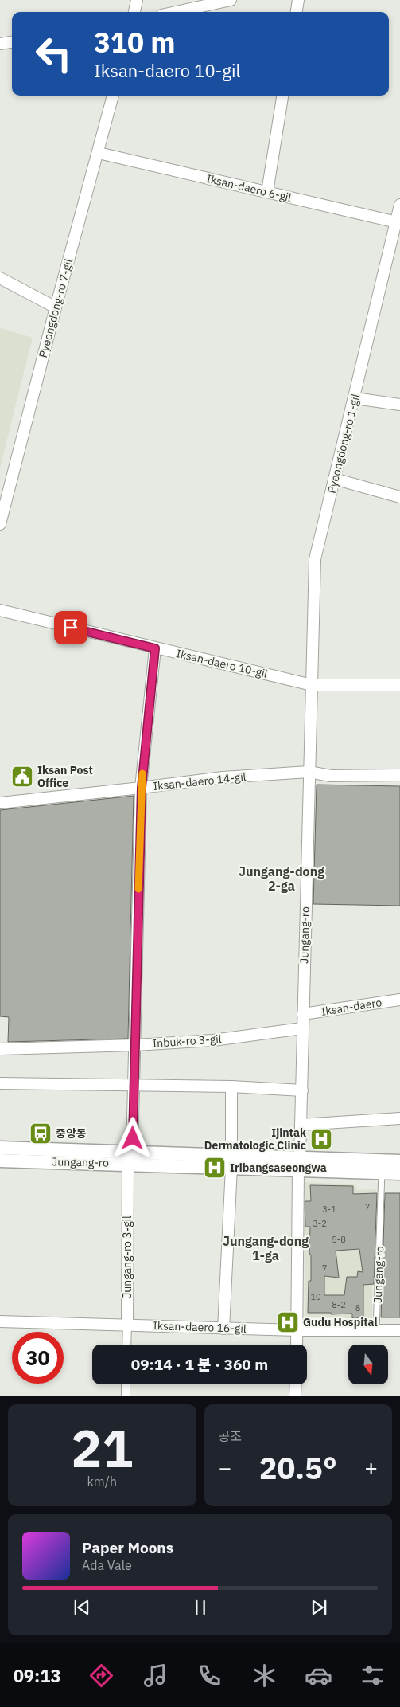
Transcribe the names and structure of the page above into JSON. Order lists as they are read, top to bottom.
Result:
{
  "streets": {
    "street": [
      "Iksan-daero 6-gil",
      "Pyeongdong-ro 7-gil",
      "Pyeongdong-ro 1-gil",
      "Iksan-daero 10-gil",
      "Iksan-daero 14-gil",
      "Jungang-ro",
      "Iksan-daero",
      "Inbuk-ro 3-gil",
      "Jungang-ro 3-gil",
      "Iksan-daero 16-gil"
    ]
  },
  "crossings": [
    ["Iksan-daero 6-gil", "Pyeongdong-ro 7-gil"],
    ["Iksan-daero 6-gil", "Pyeongdong-ro 1-gil"],
    ["Pyeongdong-ro 1-gil", "Iksan-daero 10-gil"],
    ["Pyeongdong-ro 1-gil", "Jungang-ro"],
    ["Iksan-daero 10-gil", "Jungang-ro"],
    ["Iksan-daero 14-gil", "Jungang-ro"],
    ["Jungang-ro", "Iksan-daero"],
    ["Jungang-ro", "Inbuk-ro 3-gil"],
    ["Jungang-ro", "Jungang-ro 3-gil"],
    ["Jungang-ro", "Iksan-daero 16-gil"],
    ["Jungang-ro 3-gil", "Iksan-daero 16-gil"]
  ],
  "districts": ["Jungang-dong 2-ga", "Jungang-dong 1-ga"],
  "places": {
    "public building": ["Iksan Post Office"],
    "bus stop": ["중앙동"],
    "hospital": ["Ijintak Dermatologic Clinic", "Iribangsaseongwa", "Gudu Hospital"]
  },
  "house_numbers": [
    "7",
    "3-1",
    "3-2",
    "5-8",
    "7",
    "10",
    "8-2",
    "8"
  ],
  "north": "bottom",
  "page": {
    "turn": ["310 m", "Iksan-daero 10-gil"],
    "limit": "30",
    "trip": "09:14 · 1 분 · 360 m",
    "tile": [
      ["21", "km/h"],
      "공조"
    ],
    "heat": ["−", "20.5°", "+"],
    "song": ["Paper Moons", "Ada Vale"],
    "tabs": "09:13"
  }
}
